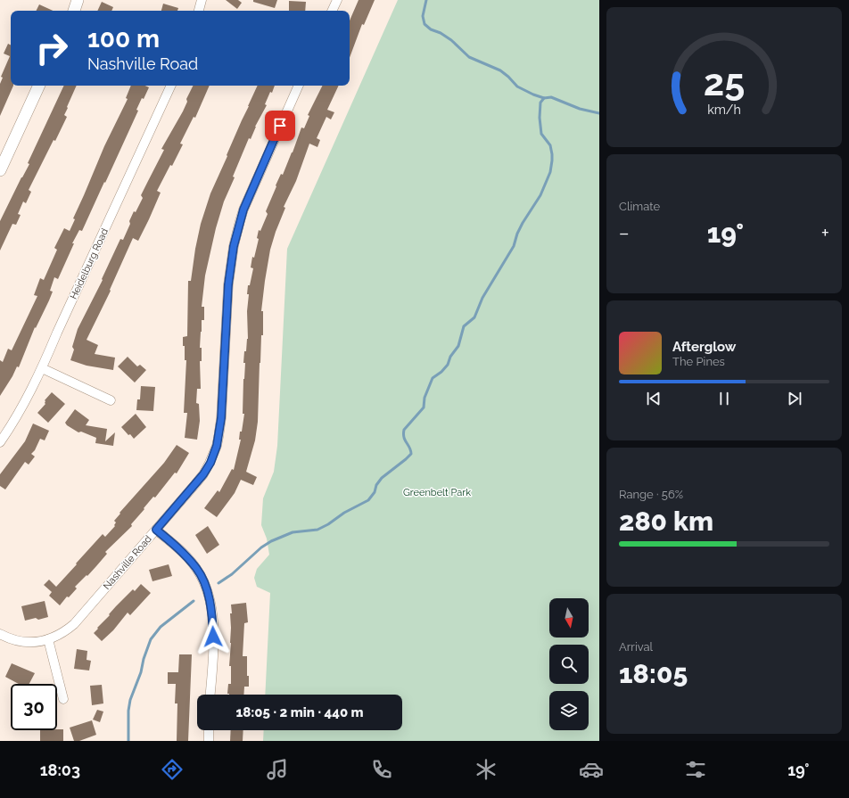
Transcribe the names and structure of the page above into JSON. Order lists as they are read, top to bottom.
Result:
{
  "streets": {
    "street": ["Heidelburg Road", "Nashville Road"]
  },
  "parks": ["Greenbelt Park"],
  "north": "bottom",
  "page": {
    "turn": ["100 m", "Nashville Road"],
    "tile": [
      "Climate",
      ["Range · 56%", "280 km"],
      ["Arrival", "18:05"]
    ],
    "heat": ["−", "19°", "+"],
    "song": ["Afterglow", "The Pines"],
    "limit": "30",
    "trip": "18:05 · 2 min · 440 m",
    "tabs": ["18:03", "19°"],
    "gauge": ["25", "km/h"]
  }
}
